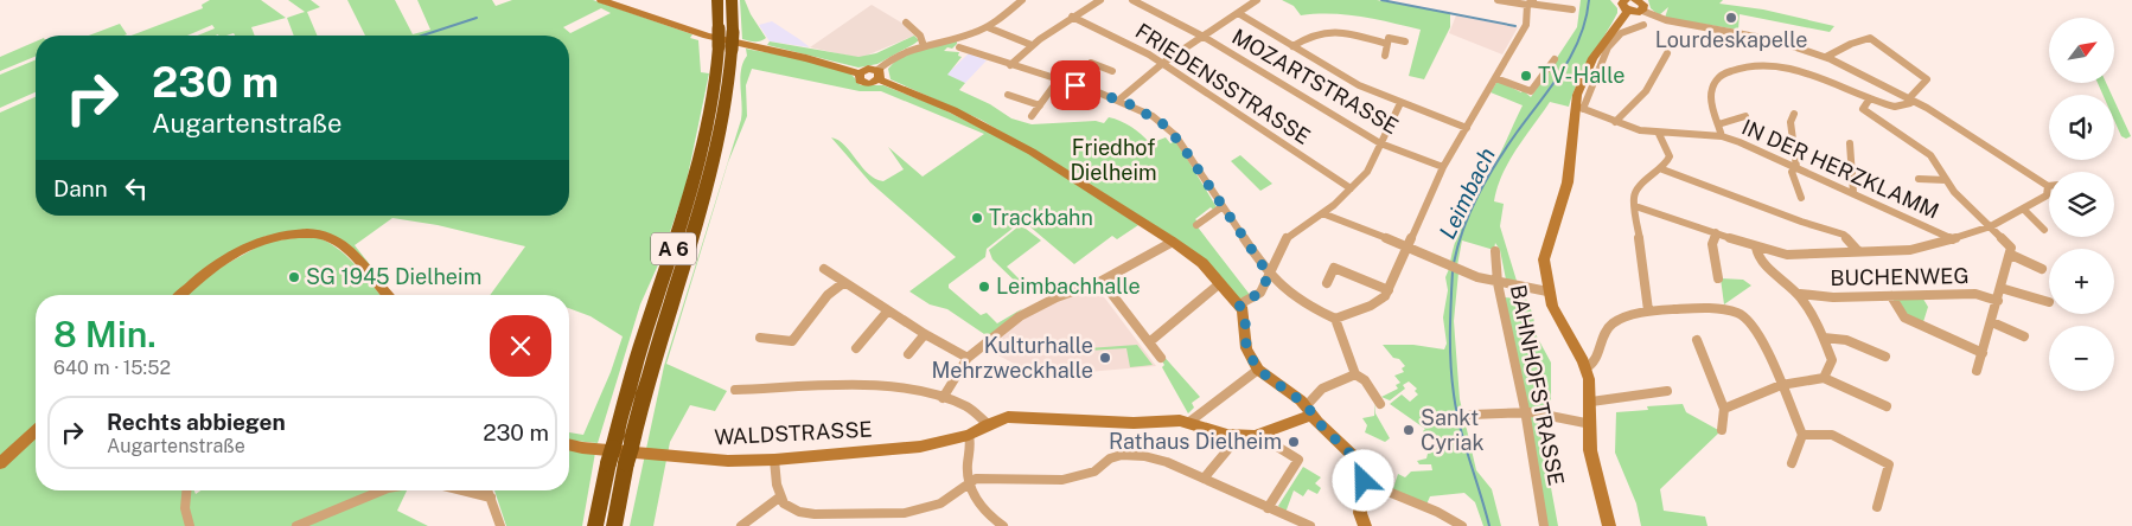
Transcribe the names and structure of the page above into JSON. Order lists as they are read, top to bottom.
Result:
{
  "streets": {
    "highway": ["A 6"],
    "street": [
      "MOZARTSTRASSE",
      "FRIEDENSSTRASSE",
      "IN DER HERZKLAMM",
      "BUCHENWEG",
      "BAHNHOFSTRASSE",
      "WALDSTRASSE"
    ]
  },
  "crossings": [
    ["MOZARTSTRASSE", "FRIEDENSSTRASSE"]
  ],
  "water": ["Leimbach"],
  "parks": ["Friedhof Dielheim"],
  "places": [
    "Lourdeskapelle",
    "TV-Halle",
    "Trackbahn",
    "SG 1945 Dielheim",
    "Leimbachhalle",
    "Kulturhalle Mehrzweckhalle",
    "Sankt Cyriak",
    "Rathaus Dielheim"
  ],
  "north": "top right",
  "page": {
    "map_buttons": ["+", "−"],
    "turn": ["230 m", "Augartenstraße"],
    "then": "Dann",
    "heading": ["8 Min.", "640 m · 15:52"],
    "list": [
      {
        "name": "Rechts abbiegen",
        "note": "Augartenstraße",
        "value": "230 m"
      }
    ]
  }
}
